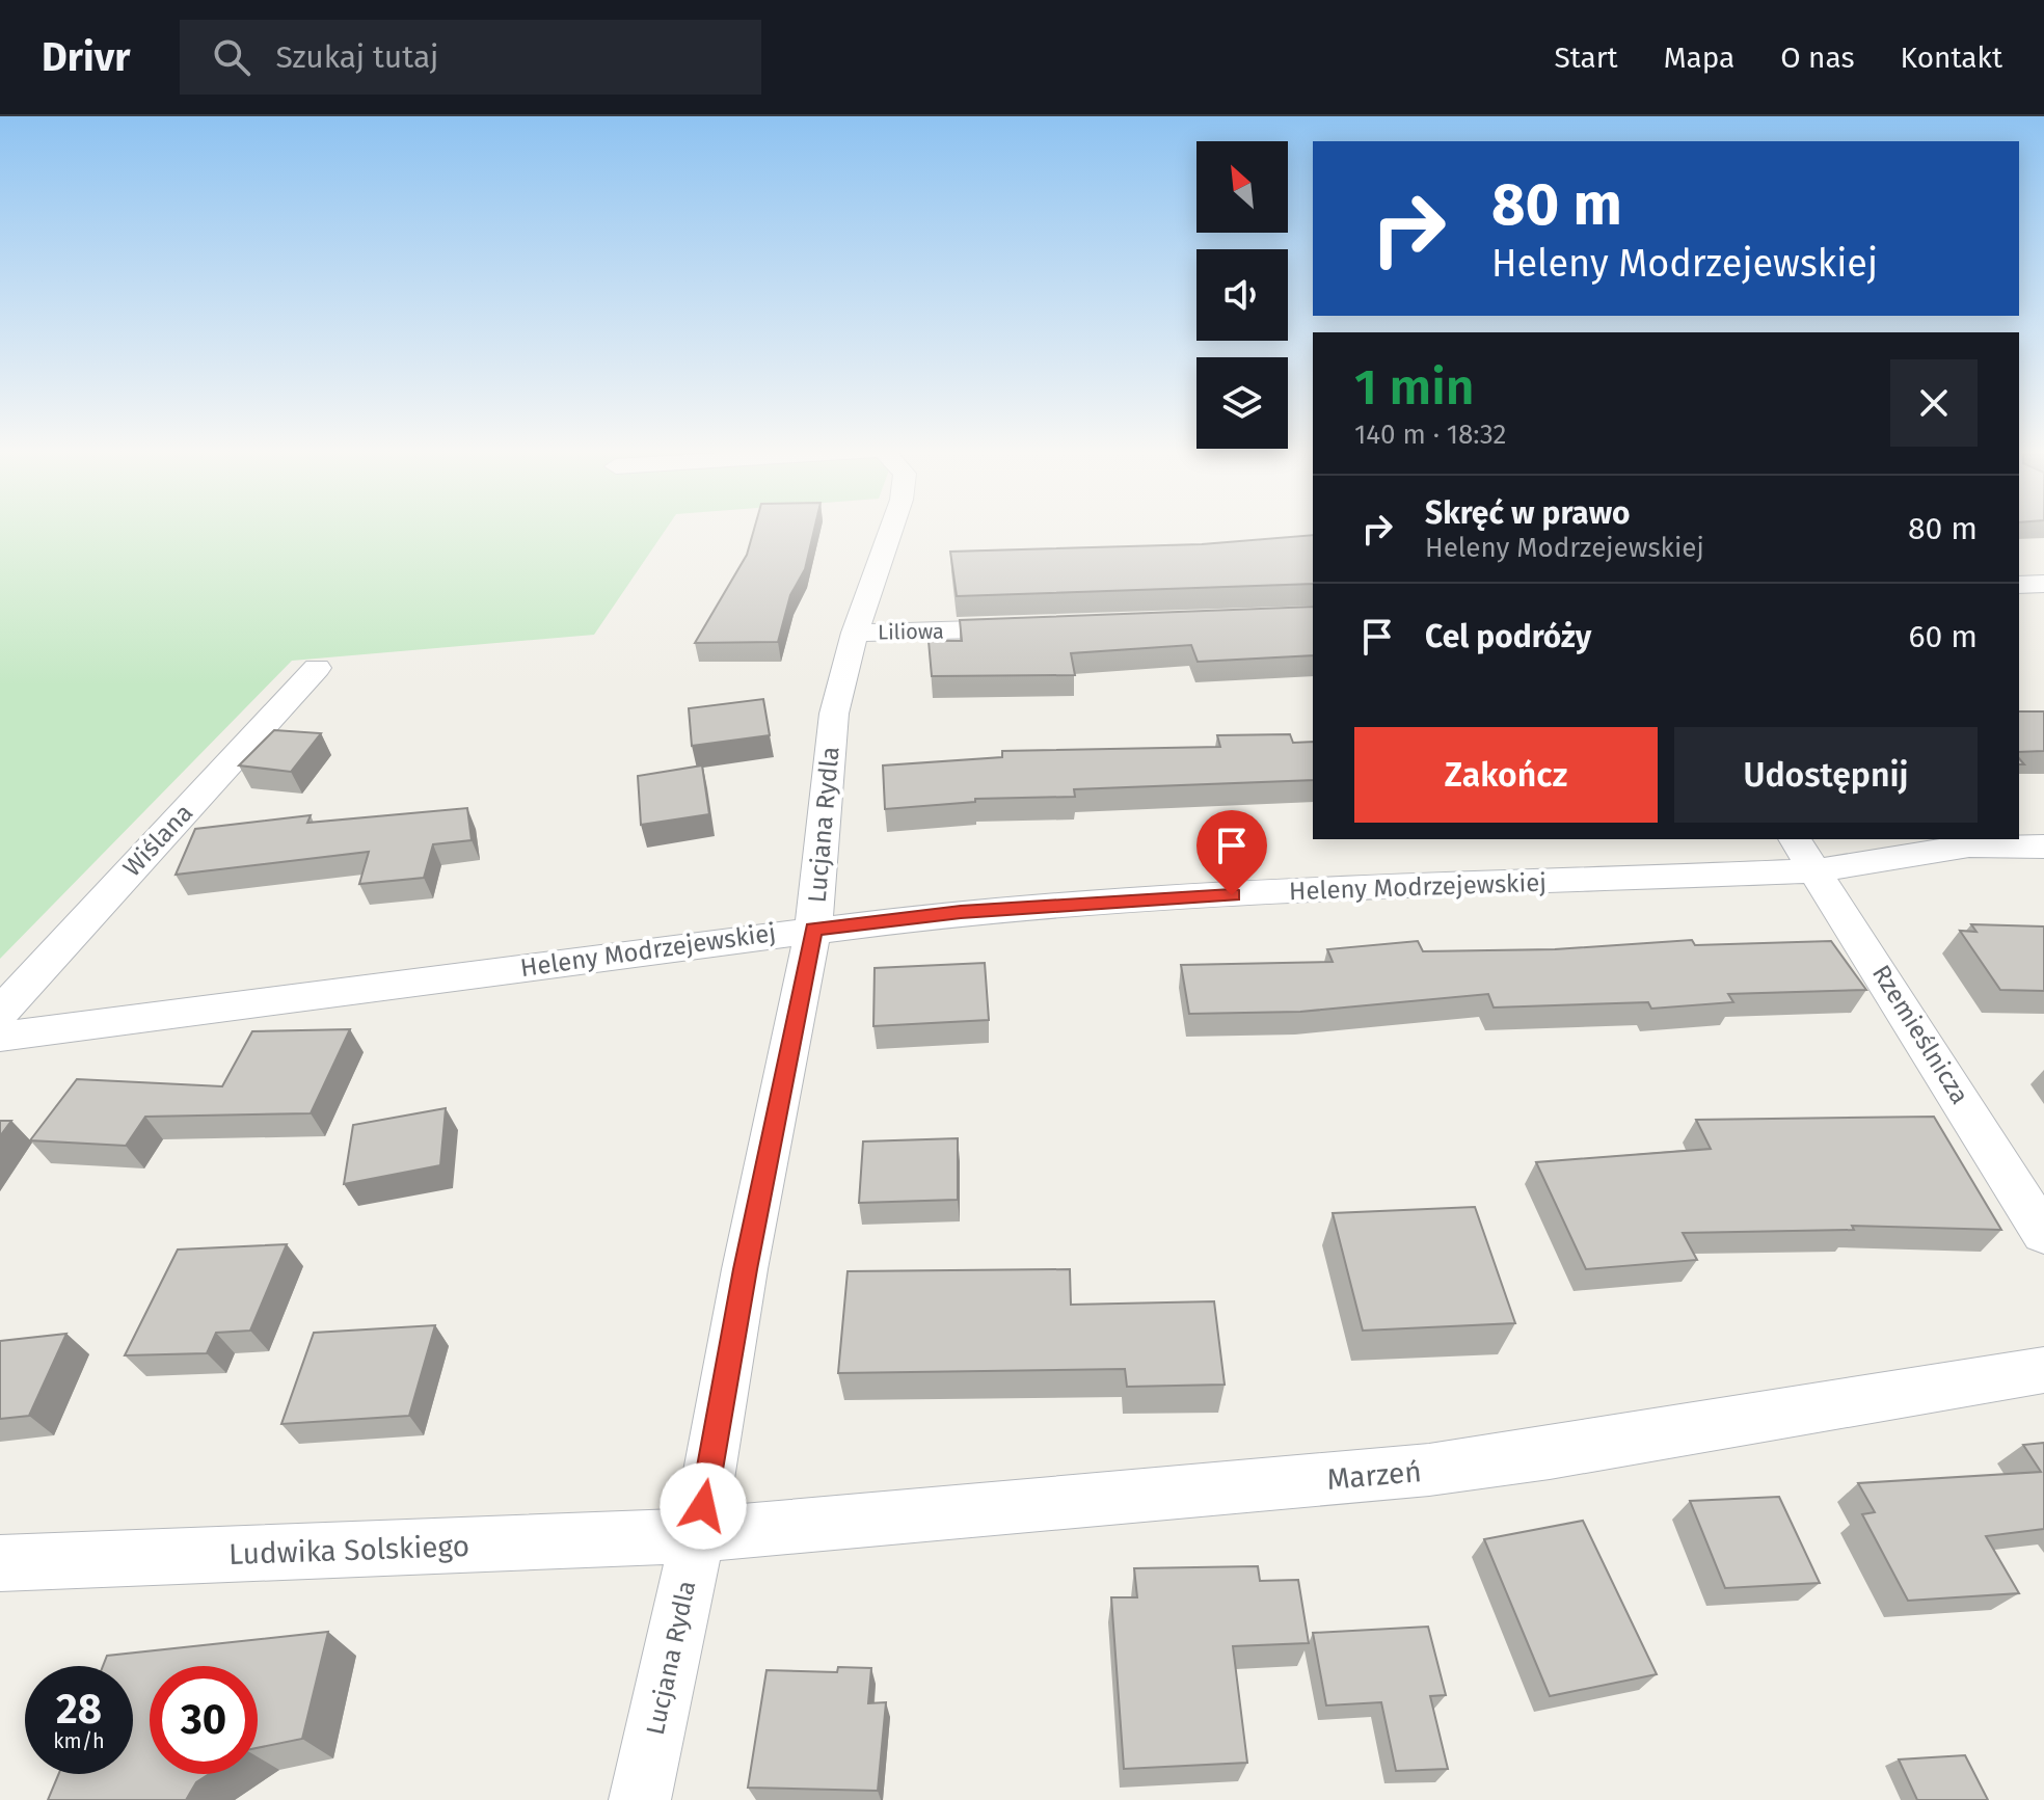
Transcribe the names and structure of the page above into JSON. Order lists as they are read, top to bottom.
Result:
{
  "streets": {
    "street": [
      "Liliowa",
      "Lucjana Rydla",
      "Wiślana",
      "Heleny Modrzejewskiej",
      "Rzemieślnicza",
      "Marzeń",
      "Ludwika Solskiego"
    ]
  },
  "crossings": [
    ["Liliowa", "Lucjana Rydla"],
    ["Lucjana Rydla", "Heleny Modrzejewskiej"],
    ["Lucjana Rydla", "Marzeń"],
    ["Lucjana Rydla", "Ludwika Solskiego"],
    ["Heleny Modrzejewskiej", "Rzemieślnicza"],
    ["Marzeń", "Ludwika Solskiego"]
  ],
  "north": "top left",
  "page": {
    "header": "Drivr",
    "search": "Szukaj tutaj",
    "nav": [
      "Start",
      "Mapa",
      "O nas",
      "Kontakt"
    ],
    "turn": ["80 m", "Heleny Modrzejewskiej"],
    "heading": ["1 min", "140 m · 18:32"],
    "list": [
      {
        "name": "Skręć w prawo",
        "note": "Heleny Modrzejewskiej",
        "value": "80 m"
      },
      {
        "name": "Cel podróży",
        "value": "60 m"
      }
    ],
    "buttons": ["Zakończ", "Udostępnij"],
    "speed": "28 km/h",
    "limit": "30"
  }
}
